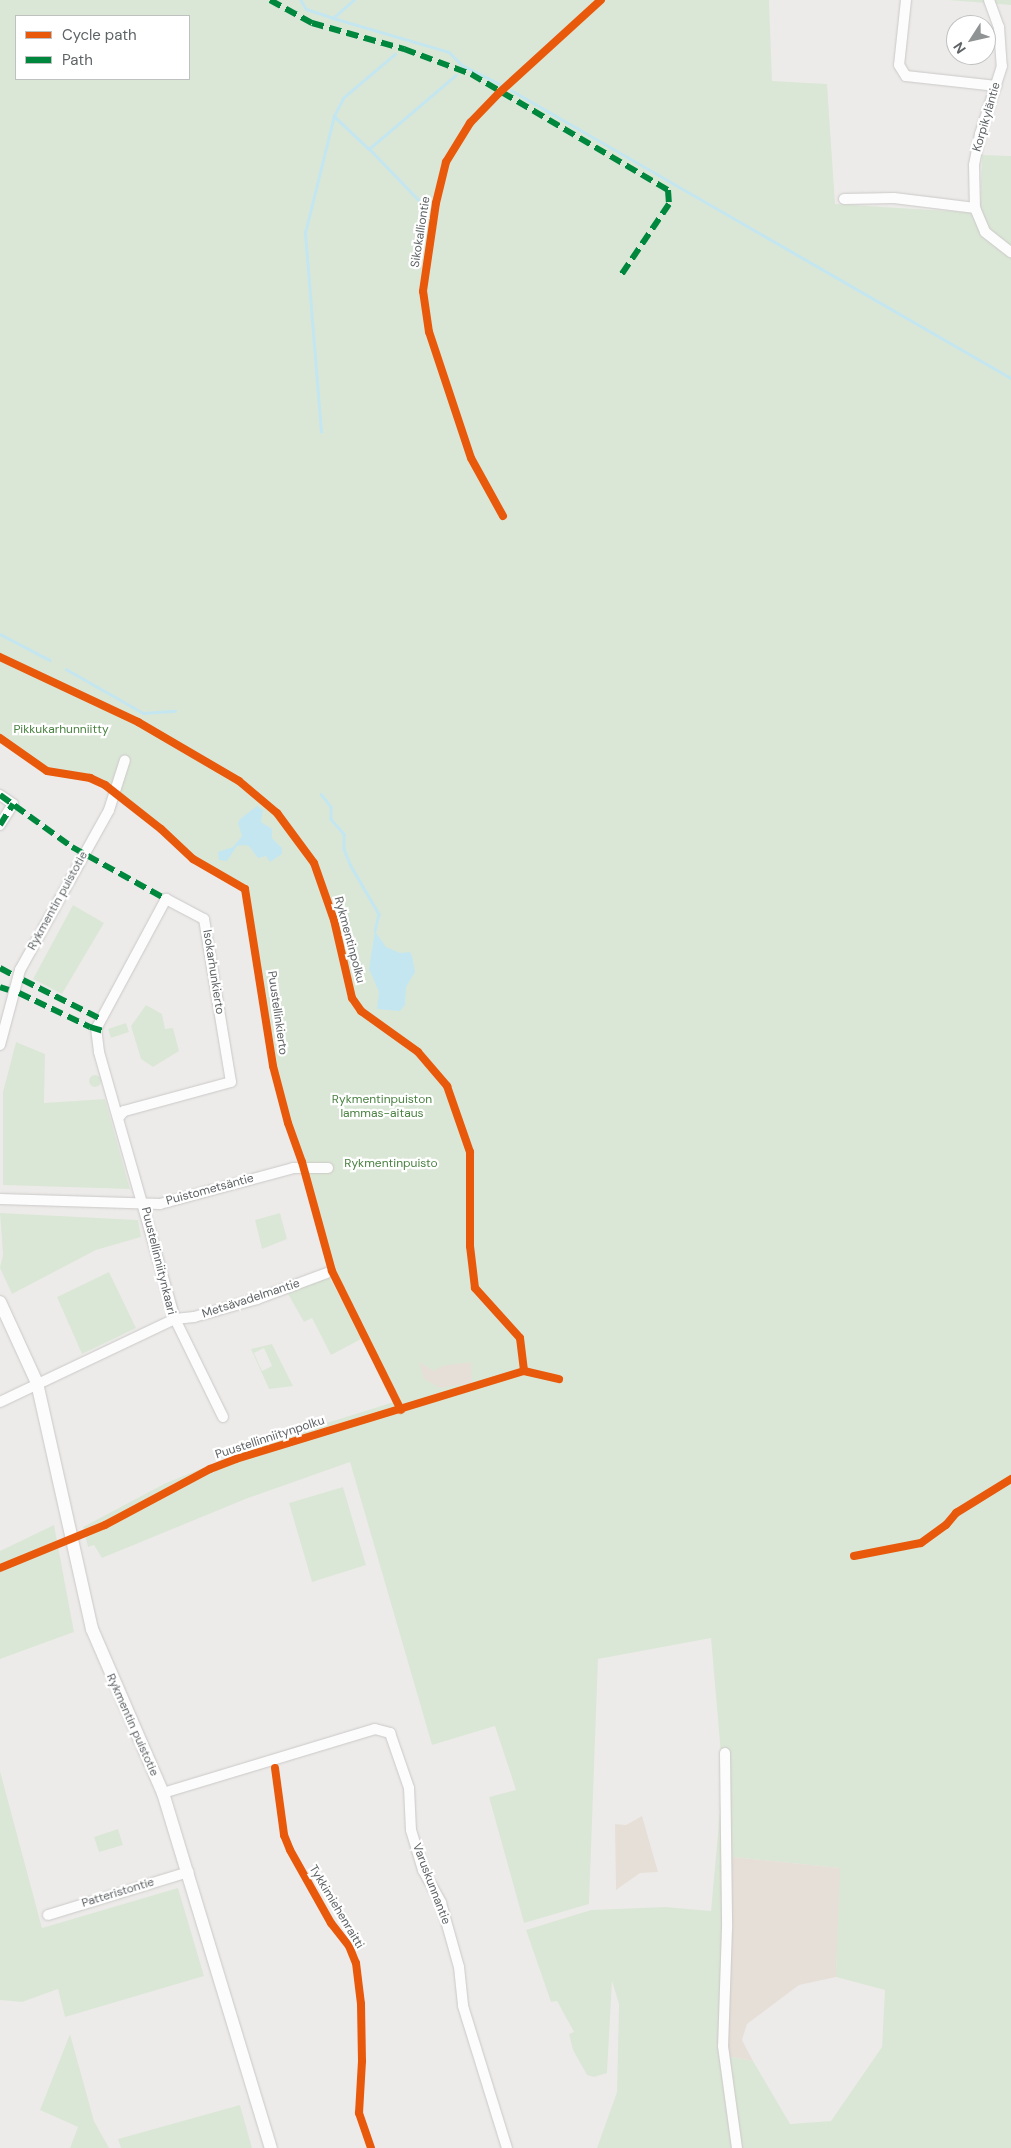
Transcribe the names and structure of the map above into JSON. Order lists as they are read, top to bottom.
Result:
{
  "streets": {
    "street": [
      "Korpikyläntie",
      "Rykmentin puistotie",
      "Isokarhunkierto",
      "Puistometsäntie",
      "Puustellinniitynkaari",
      "Metsävadelmantie",
      "Varuskunnantie",
      "Patteristontie"
    ],
    "cycle path": [
      "Sikokalliontie",
      "Rykmentinpolku",
      "Puustellinkierto",
      "Puustellinniitynpolku",
      "Tykkimiehenraitti"
    ]
  },
  "crossings": [
    ["Rykmentin puistotie", "Puustellinniitynkaari"],
    ["Rykmentin puistotie", "Varuskunnantie"],
    ["Rykmentin puistotie", "Patteristontie"],
    ["Isokarhunkierto", "Puustellinniitynkaari"],
    ["Puistometsäntie", "Puustellinniitynkaari"],
    ["Puustellinniitynkaari", "Metsävadelmantie"]
  ],
  "parks": ["Pikkukarhunniitty", "Rykmentinpuiston lammas-aitaus", "Rykmentinpuisto"],
  "legend": ["Cycle path", "Path"],
  "north": "bottom left"
}
